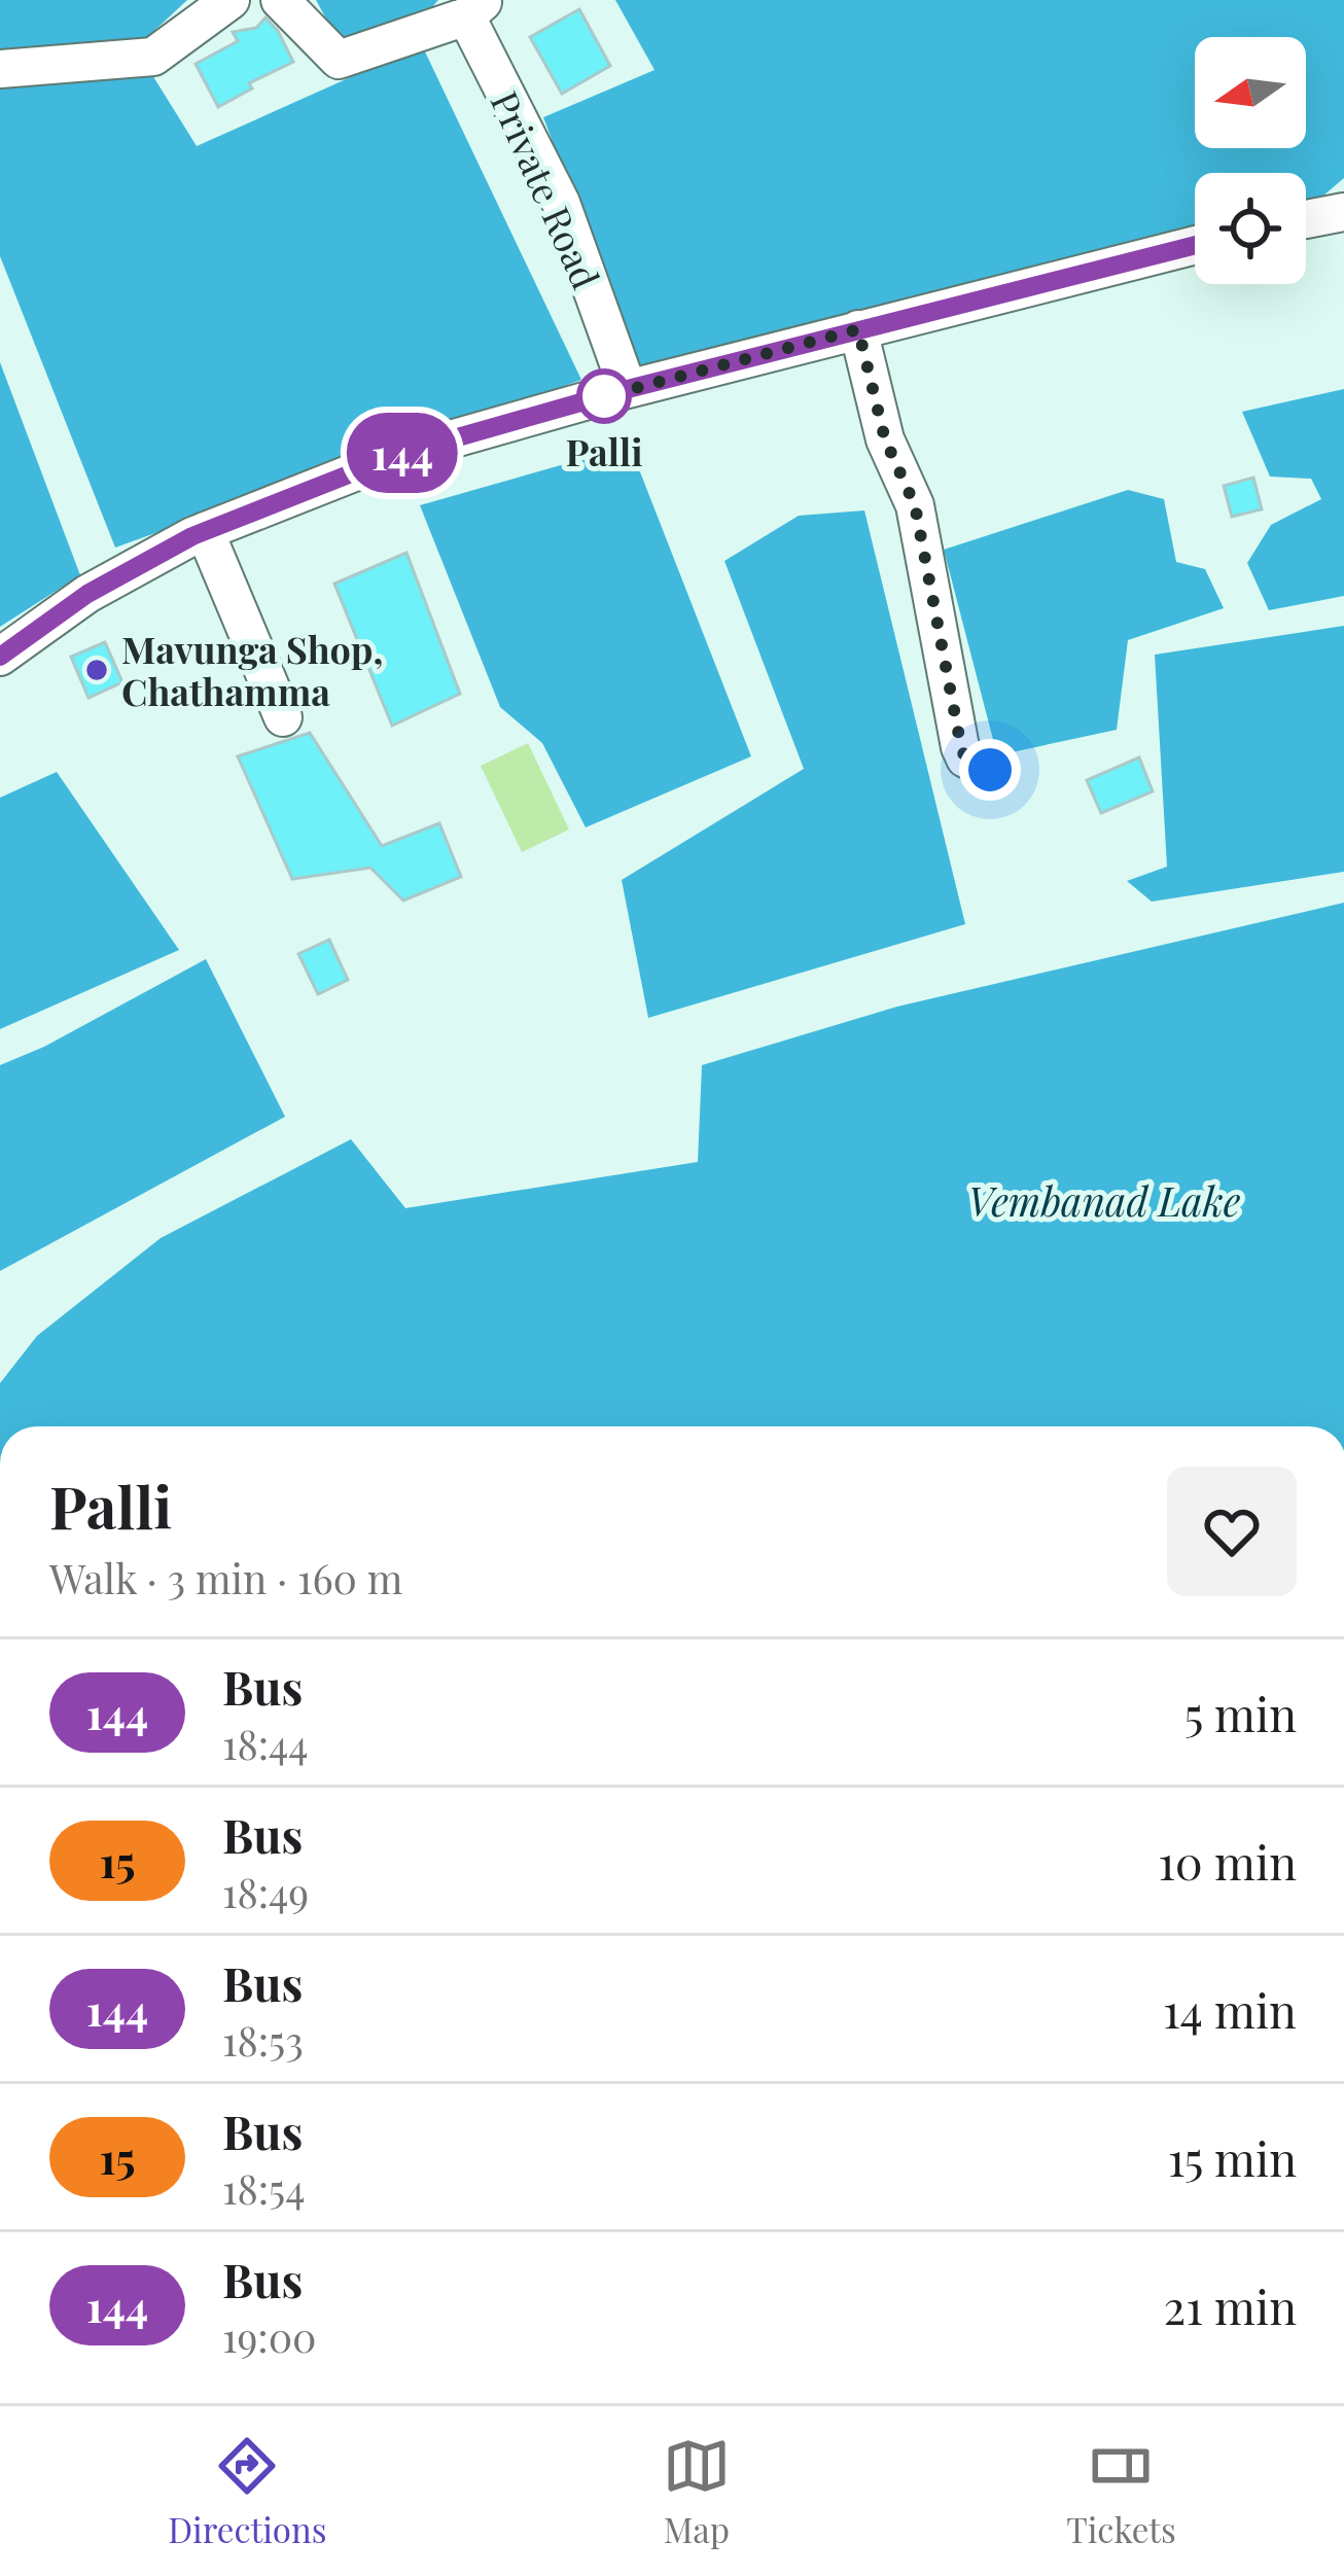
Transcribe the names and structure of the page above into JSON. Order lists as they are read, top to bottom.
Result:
{
  "streets": {
    "street": ["Private Road"]
  },
  "water": ["Vembanad Lake"],
  "places": ["Palli", "Mavunga Shop, Chathamma"],
  "lines": ["bus line 144"],
  "north": "left",
  "page": {
    "on_map": "144",
    "heading": ["Palli", "Walk · 3 min · 160 m"],
    "list": [
      {
        "mark": "144",
        "name": "Bus",
        "note": "18:44",
        "value": "5 min"
      },
      {
        "mark": "15",
        "name": "Bus",
        "note": "18:49",
        "value": "10 min"
      },
      {
        "mark": "144",
        "name": "Bus",
        "note": "18:53",
        "value": "14 min"
      },
      {
        "mark": "15",
        "name": "Bus",
        "note": "18:54",
        "value": "15 min"
      },
      {
        "mark": "144",
        "name": "Bus",
        "note": "19:00",
        "value": "21 min"
      }
    ],
    "tabs": ["Directions", "Map", "Tickets"]
  }
}
